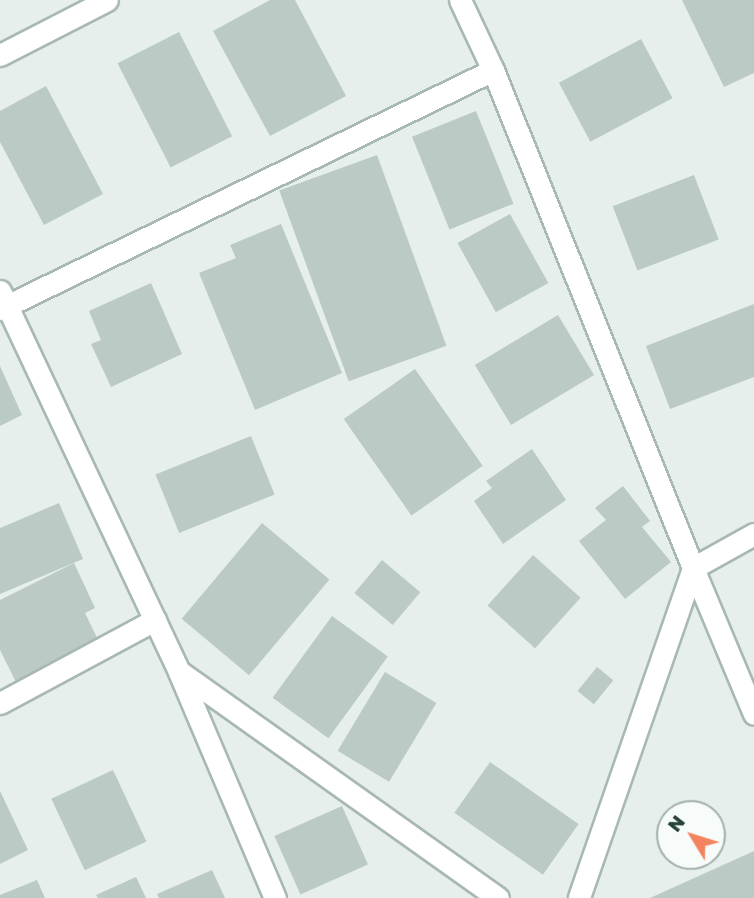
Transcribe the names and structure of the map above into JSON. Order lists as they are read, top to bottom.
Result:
{
  "north": "top left"
}
